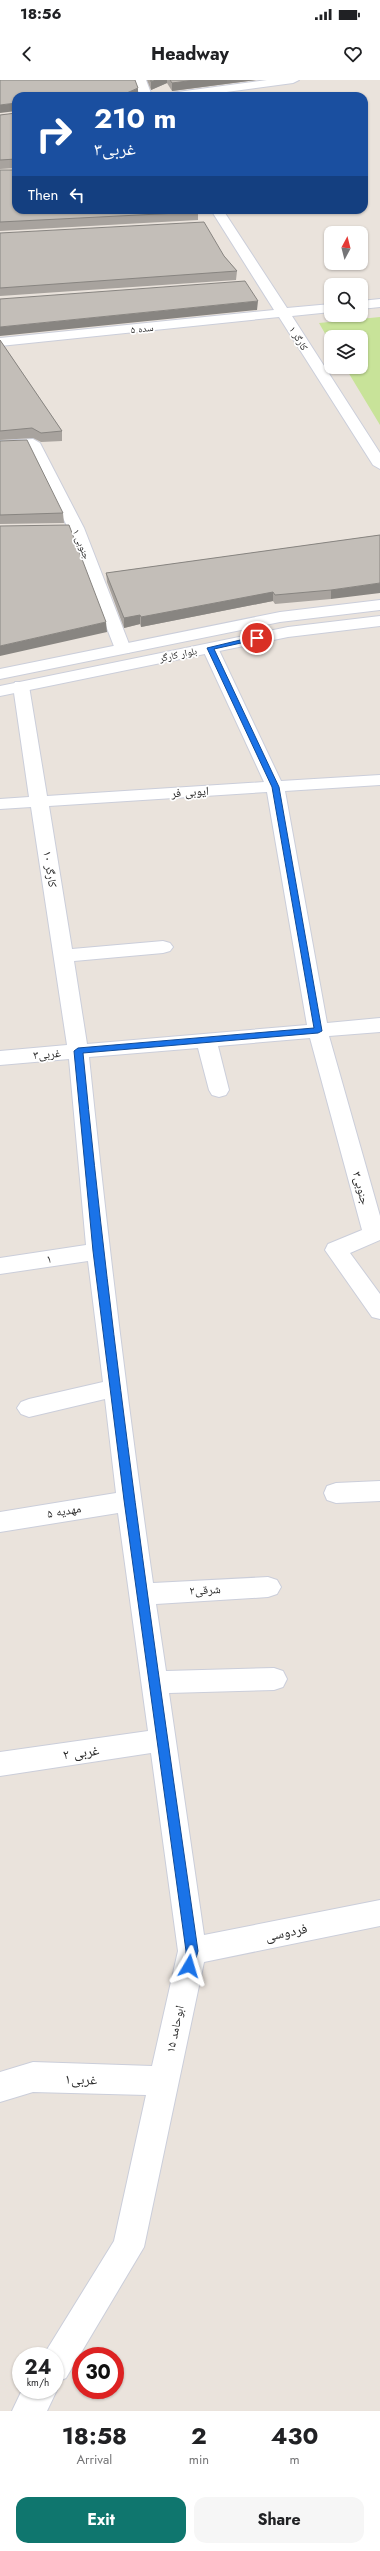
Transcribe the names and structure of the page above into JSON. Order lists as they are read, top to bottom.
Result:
{
  "streets": {
    "street": [
      "سده ۵",
      "کارگر ۱",
      "۱ جنوبی",
      "بلوار کارگر",
      "ایوبی فر",
      "کارگر ۱۰",
      "غربی۳",
      "جنوبی۳",
      "۱",
      "مهدیه ۵",
      "شرقی۲",
      "۲ غربی",
      "فردوسی",
      "ابوحامد ۱۵",
      "غربی۱"
    ]
  },
  "crossings": [
    ["سده ۵", "کارگر ۱"],
    ["۱ جنوبی", "بلوار کارگر"],
    ["بلوار کارگر", "کارگر ۱۰"],
    ["بلوار کارگر", "جنوبی۳"],
    ["ایوبی فر", "کارگر ۱۰"],
    ["ایوبی فر", "جنوبی۳"],
    ["کارگر ۱۰", "غربی۳"],
    ["کارگر ۱۰", "ابوحامد ۱۵"],
    ["غربی۳", "جنوبی۳"],
    ["غربی۳", "ابوحامد ۱۵"],
    ["۱", "ابوحامد ۱۵"],
    ["مهدیه ۵", "ابوحامد ۱۵"],
    ["شرقی۲", "ابوحامد ۱۵"],
    ["۲ غربی", "ابوحامد ۱۵"],
    ["فردوسی", "ابوحامد ۱۵"],
    ["ابوحامد ۱۵", "غربی۱"]
  ],
  "north": "top",
  "page": {
    "status": "18:56",
    "header": "Headway",
    "turn": ["210 m", "غربی۳"],
    "then": "Then",
    "speed": "24 km/h",
    "limit": "30",
    "eta": [
      "18:58",
      "Arrival",
      "2",
      "min",
      "430",
      "m"
    ],
    "buttons": ["Exit", "Share"]
  }
}
